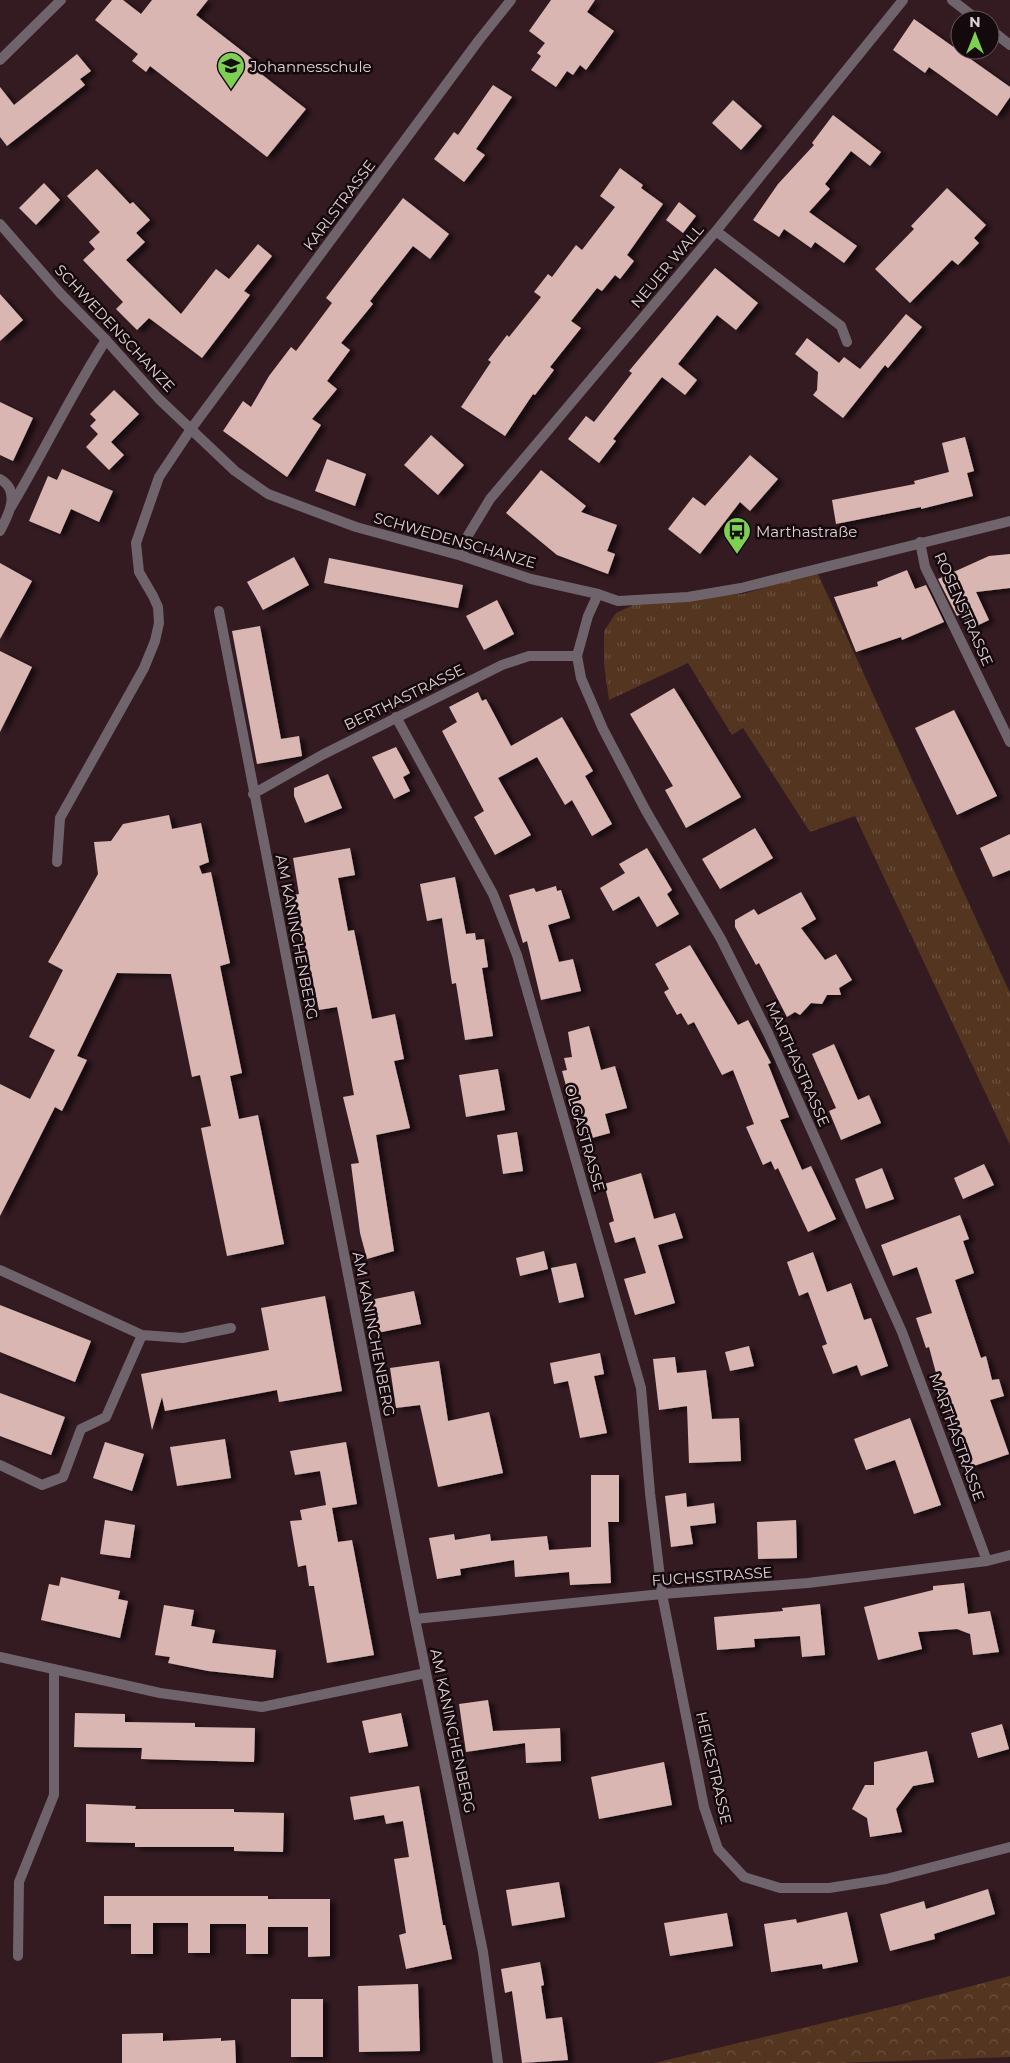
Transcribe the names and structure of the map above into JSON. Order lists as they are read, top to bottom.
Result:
{
  "streets": {
    "street": [
      "KARLSTRASSE",
      "NEUER WALL",
      "SCHWEDENSCHANZE",
      "ROSENSTRASSE",
      "BERTHASTRASSE",
      "AM KANINCHENBERG",
      "MARTHASTRASSE",
      "OLGASTRASSE",
      "FUCHSSTRASSE",
      "HEIKESTRASSE"
    ]
  },
  "crossings": [
    ["KARLSTRASSE", "SCHWEDENSCHANZE"],
    ["NEUER WALL", "SCHWEDENSCHANZE"],
    ["SCHWEDENSCHANZE", "ROSENSTRASSE"],
    ["SCHWEDENSCHANZE", "MARTHASTRASSE"],
    ["BERTHASTRASSE", "AM KANINCHENBERG"],
    ["BERTHASTRASSE", "MARTHASTRASSE"],
    ["BERTHASTRASSE", "OLGASTRASSE"],
    ["AM KANINCHENBERG", "FUCHSSTRASSE"],
    ["MARTHASTRASSE", "FUCHSSTRASSE"],
    ["OLGASTRASSE", "FUCHSSTRASSE"],
    ["OLGASTRASSE", "HEIKESTRASSE"],
    ["FUCHSSTRASSE", "HEIKESTRASSE"]
  ],
  "places": {
    "school or university": ["Johannesschule"],
    "bus stop": ["Marthastraße"]
  },
  "north": "top"
}
